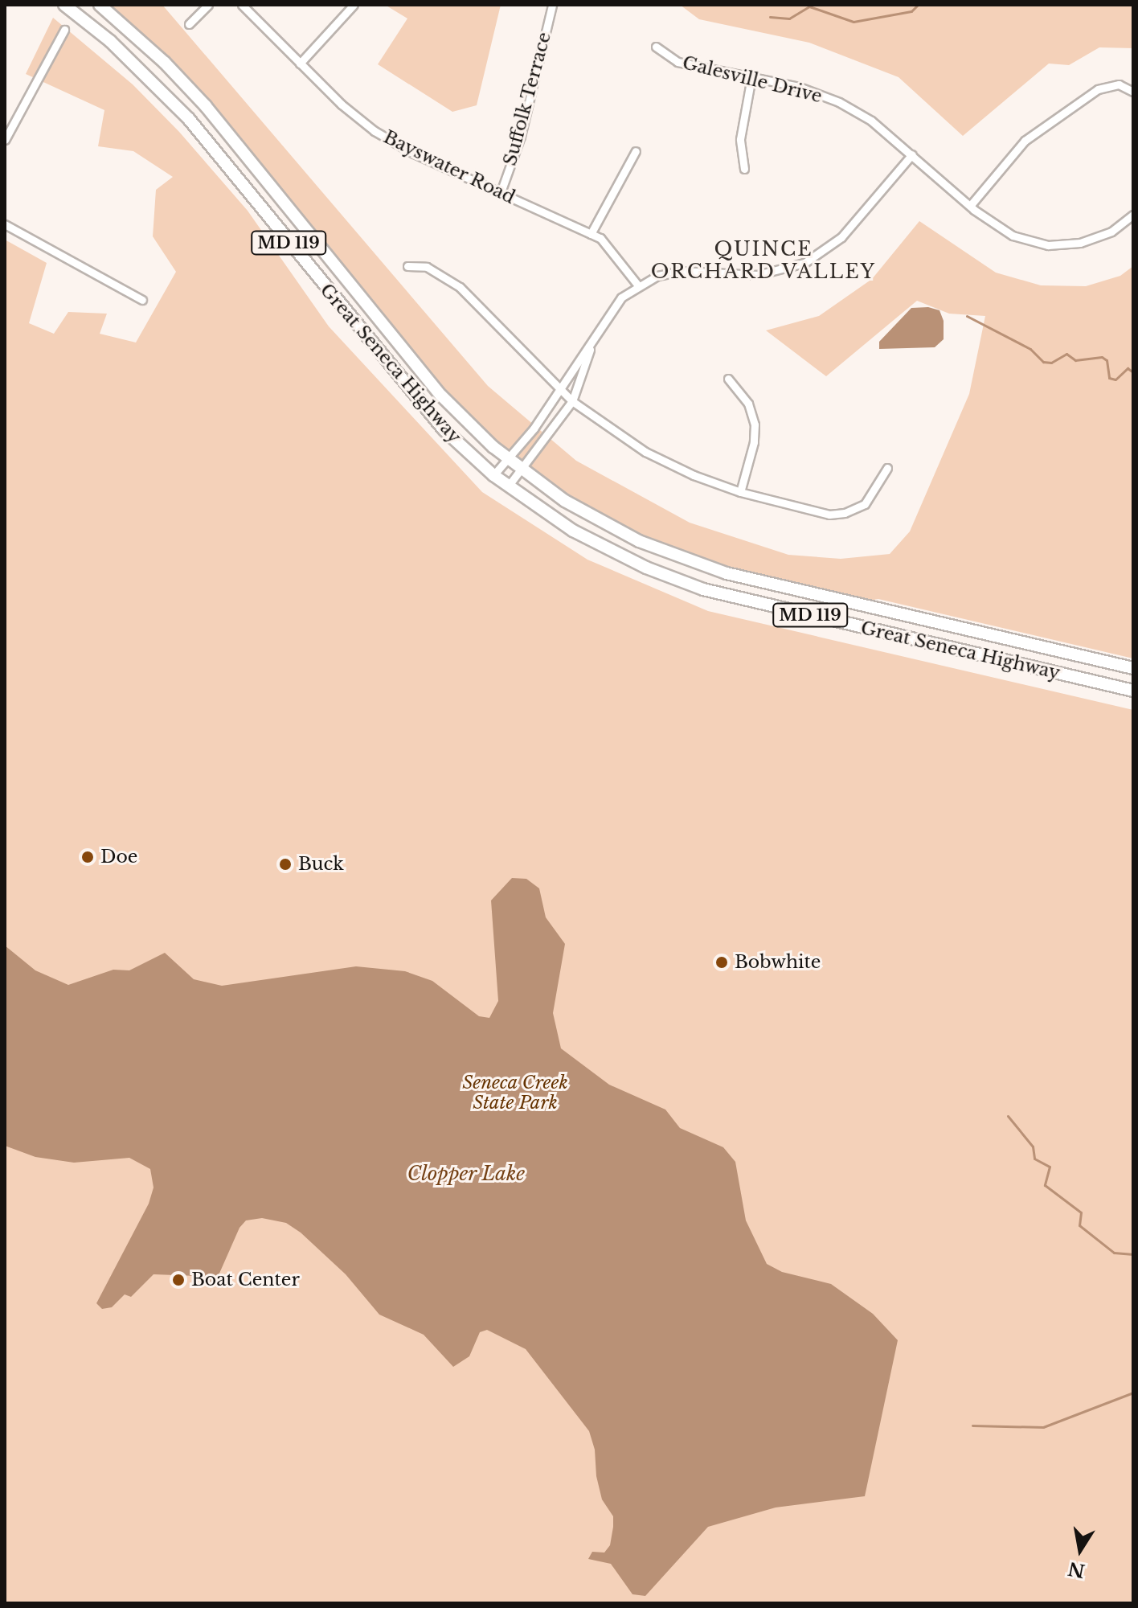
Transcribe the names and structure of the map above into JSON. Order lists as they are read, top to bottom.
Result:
{
  "streets": {
    "main road": ["MD 119", "Great Seneca Highway"],
    "street": ["Galesville Drive", "Suffolk Terrace", "Bayswater Road"]
  },
  "crossings": [
    ["Suffolk Terrace", "Bayswater Road"]
  ],
  "districts": ["QUINCE ORCHARD VALLEY"],
  "water": ["Clopper Lake"],
  "parks": ["Seneca Creek State Park"],
  "places": [
    "Doe",
    "Buck",
    "Bobwhite",
    "Boat Center"
  ],
  "north": "bottom"
}
